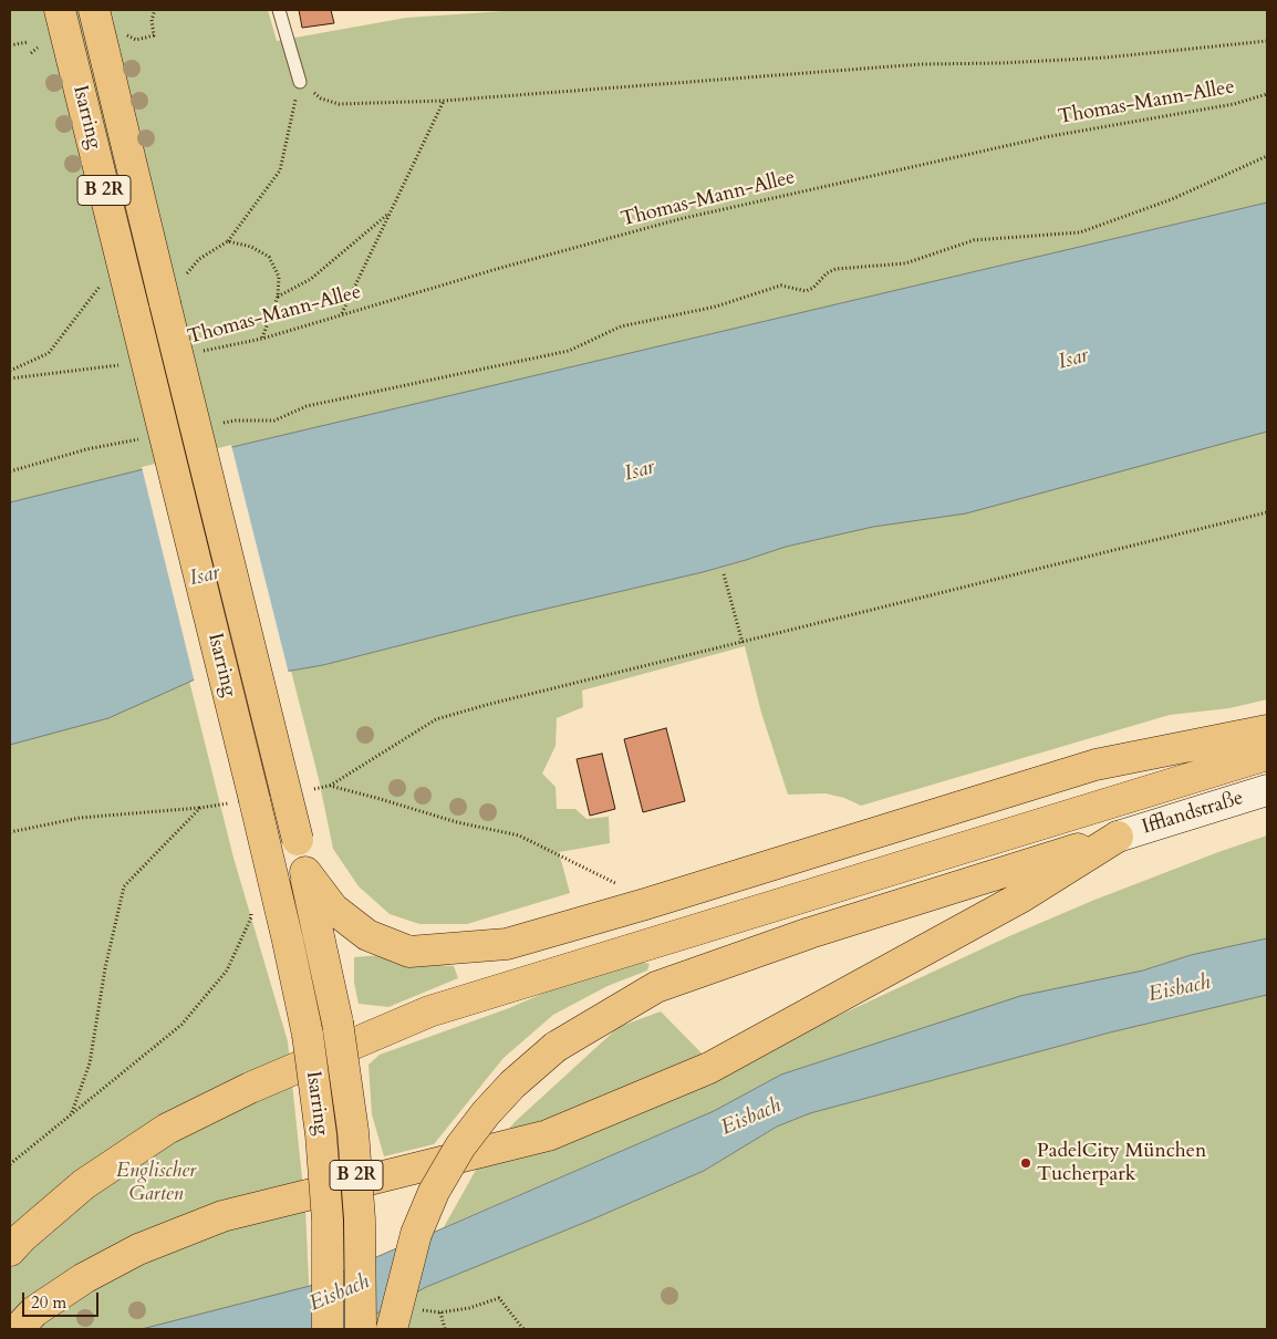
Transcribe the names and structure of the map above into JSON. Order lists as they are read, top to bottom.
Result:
{
  "streets": {
    "highway": ["Isarring", "B 2R"],
    "main road": ["Ifflandstraße"],
    "path": ["Thomas-Mann-Allee"]
  },
  "water": ["Isar", "Eisbach"],
  "parks": ["Englischer Garten"],
  "places": ["PadelCity München Tucherpark"],
  "scale_bar": "20 m"
}
